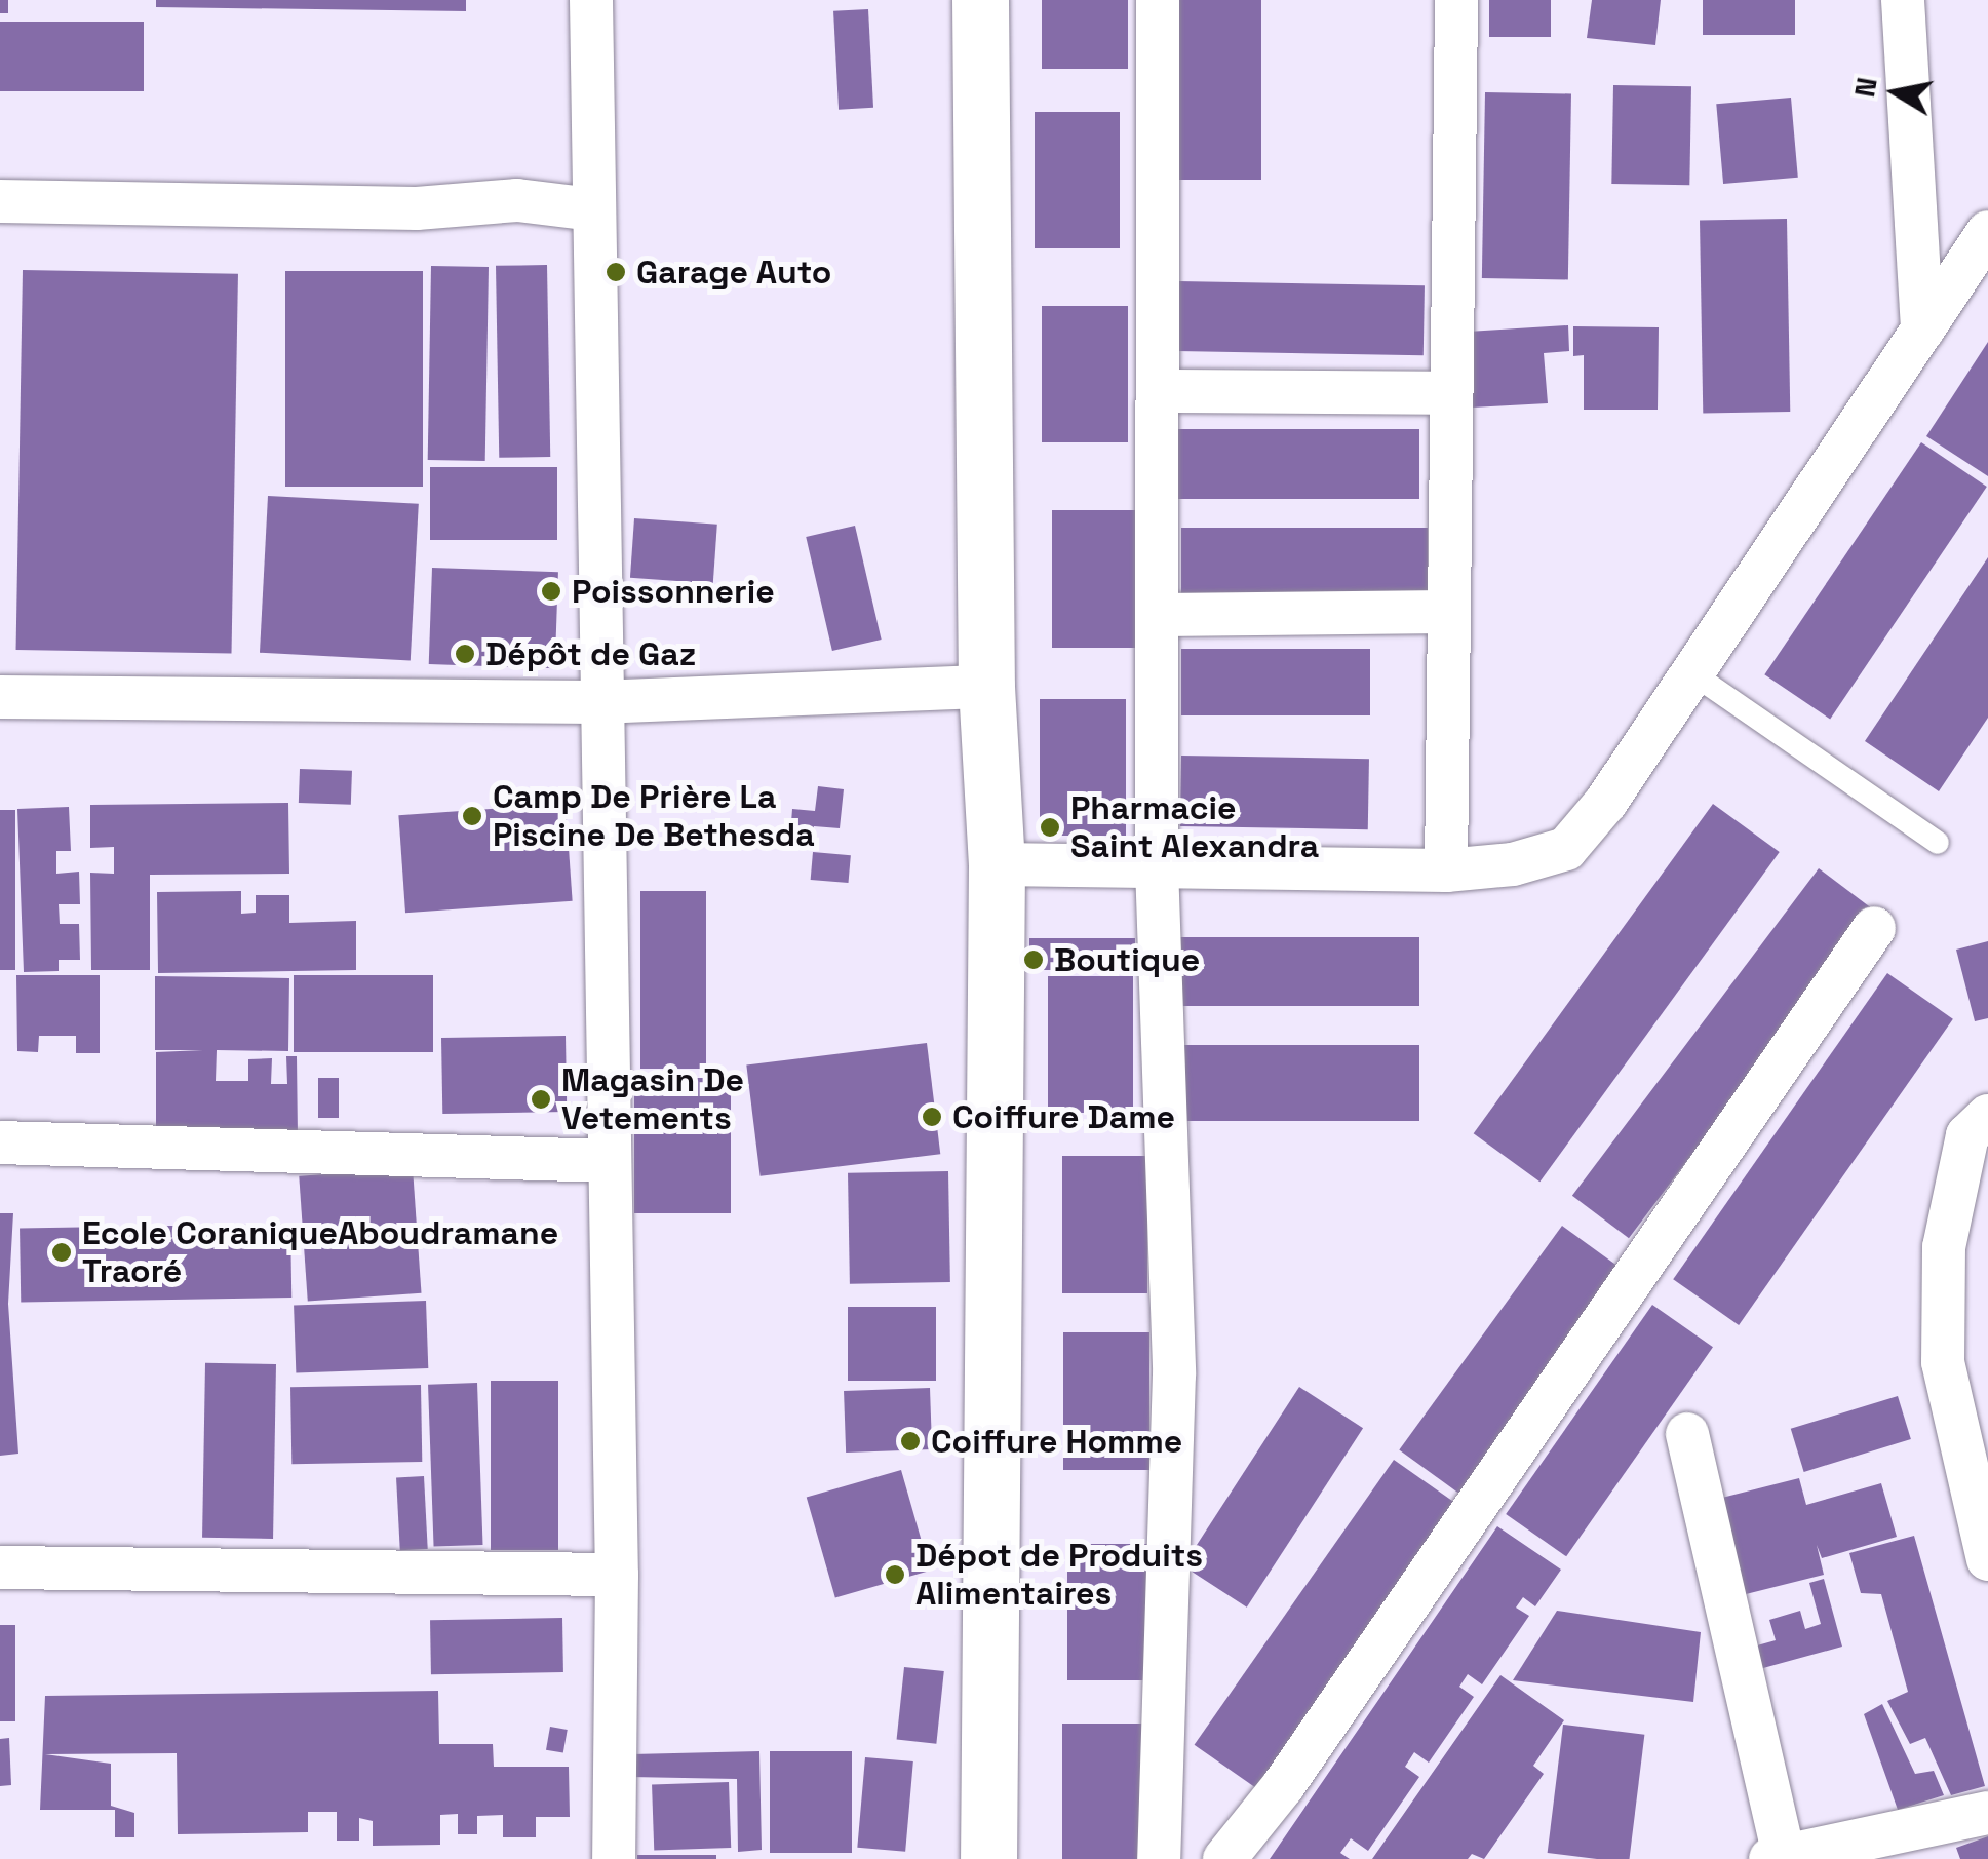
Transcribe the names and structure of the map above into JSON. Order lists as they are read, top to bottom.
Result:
{
  "places": [
    "Garage Auto",
    "Poissonnerie",
    "Dépôt de Gaz",
    "Camp De Prière La Piscine De Bethesda",
    "Pharmacie Saint Alexandra",
    "Boutique",
    "Magasin De Vetements",
    "Coiffure Dame",
    "Ecole CoraniqueAboudramane Traoré",
    "Coiffure Homme",
    "Dépot de Produits Alimentaires"
  ],
  "north": "left"
}
